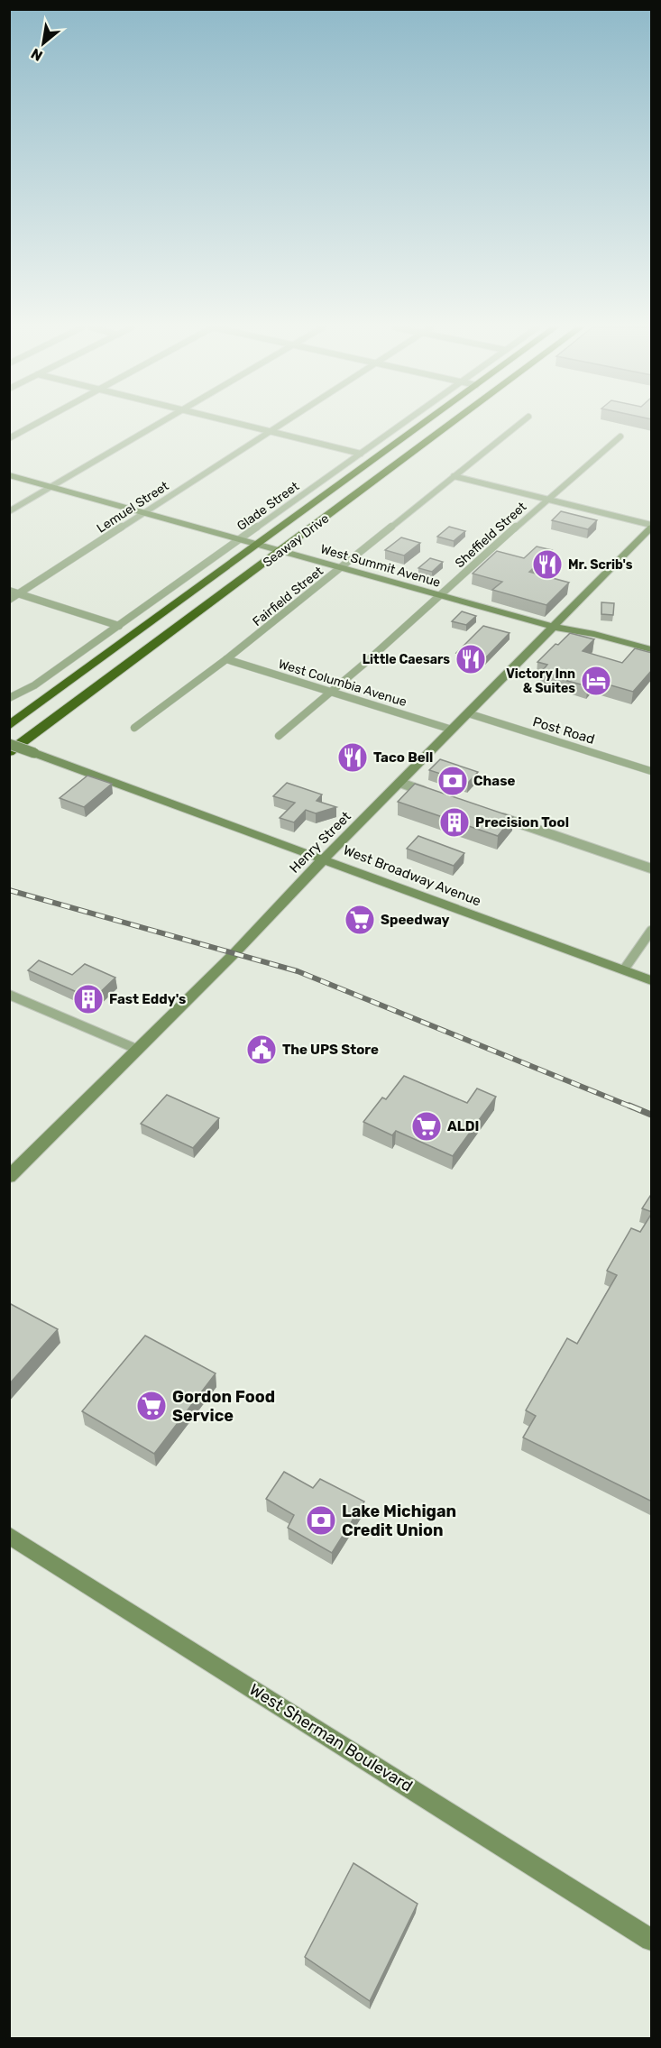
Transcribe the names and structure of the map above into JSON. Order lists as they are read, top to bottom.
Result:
{
  "streets": {
    "highway": ["Seaway Drive"],
    "main road": [
      "West Summit Avenue",
      "Henry Street",
      "West Broadway Avenue",
      "West Sherman Boulevard"
    ],
    "street": [
      "Glade Street",
      "Lemuel Street",
      "Sheffield Street",
      "Fairfield Street",
      "West Columbia Avenue",
      "Post Road"
    ]
  },
  "crossings": [
    ["Glade Street", "West Summit Avenue"],
    ["Lemuel Street", "West Summit Avenue"],
    ["Sheffield Street", "West Summit Avenue"],
    ["Sheffield Street", "West Columbia Avenue"],
    ["Seaway Drive", "West Summit Avenue"],
    ["West Summit Avenue", "Fairfield Street"],
    ["West Summit Avenue", "Henry Street"],
    ["Fairfield Street", "West Columbia Avenue"],
    ["West Columbia Avenue", "Henry Street"],
    ["Post Road", "Henry Street"],
    ["Henry Street", "West Broadway Avenue"]
  ],
  "places": {
    "restaurant": ["Mr. Scrib's", "Little Caesars", "Taco Bell"],
    "hotel": ["Victory Inn & Suites"],
    "bank": ["Chase", "Lake Michigan Credit Union"],
    "building": ["Precision Tool", "Fast Eddy's"],
    "supermarket": ["Speedway", "ALDI", "Gordon Food Service"],
    "public building": ["The UPS Store"]
  },
  "north": "bottom left"
}
